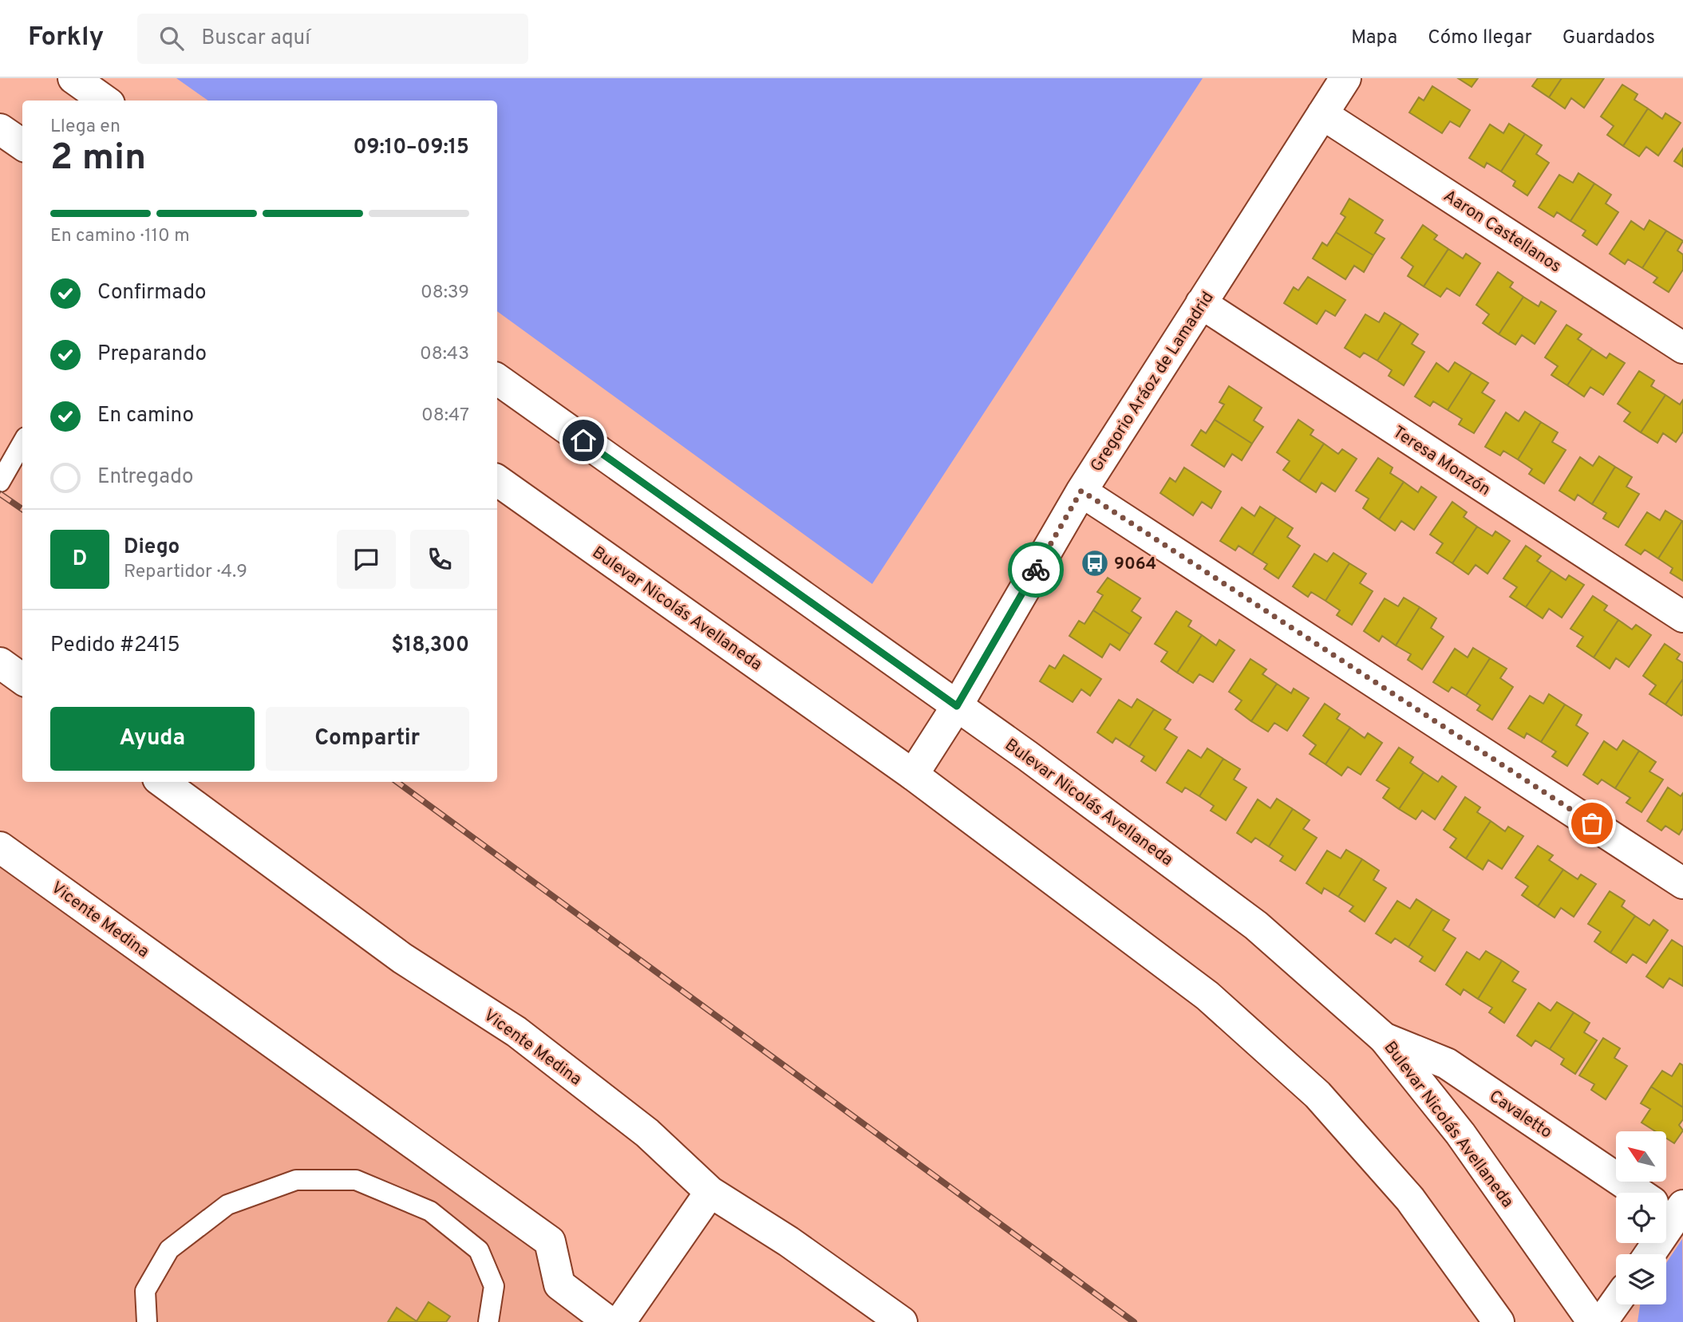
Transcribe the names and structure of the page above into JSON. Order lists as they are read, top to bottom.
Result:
{
  "streets": {
    "street": [
      "Aaron Castellanos",
      "Gregorio Aráoz de Lamadrid",
      "Teresa Monzón",
      "Bulevar Nicolás Avellaneda",
      "Vicente Medina",
      "Cavaletto"
    ]
  },
  "crossings": [
    ["Aaron Castellanos", "Gregorio Aráoz de Lamadrid"],
    ["Gregorio Aráoz de Lamadrid", "Teresa Monzón"],
    ["Gregorio Aráoz de Lamadrid", "Bulevar Nicolás Avellaneda"],
    ["Bulevar Nicolás Avellaneda", "Cavaletto"]
  ],
  "places": {
    "bus stop": ["9064"]
  },
  "north": "top left",
  "page": {
    "header": "Forkly",
    "search": "Buscar aquí",
    "nav": ["Mapa", "Cómo llegar", "Guardados"],
    "heading": ["2 min", "Llega en", "09:10–09:15"],
    "panel": [
      "Diego",
      "Repartidor · 4.9",
      "Pedido #2415",
      "$18,300"
    ],
    "bar": "En camino · 110 m",
    "list": [
      ["Confirmado", "08:39"],
      ["Preparando", "08:43"],
      ["En camino", "08:47"],
      "Entregado"
    ],
    "round": "D",
    "buttons": ["Ayuda", "Compartir"]
  }
}
